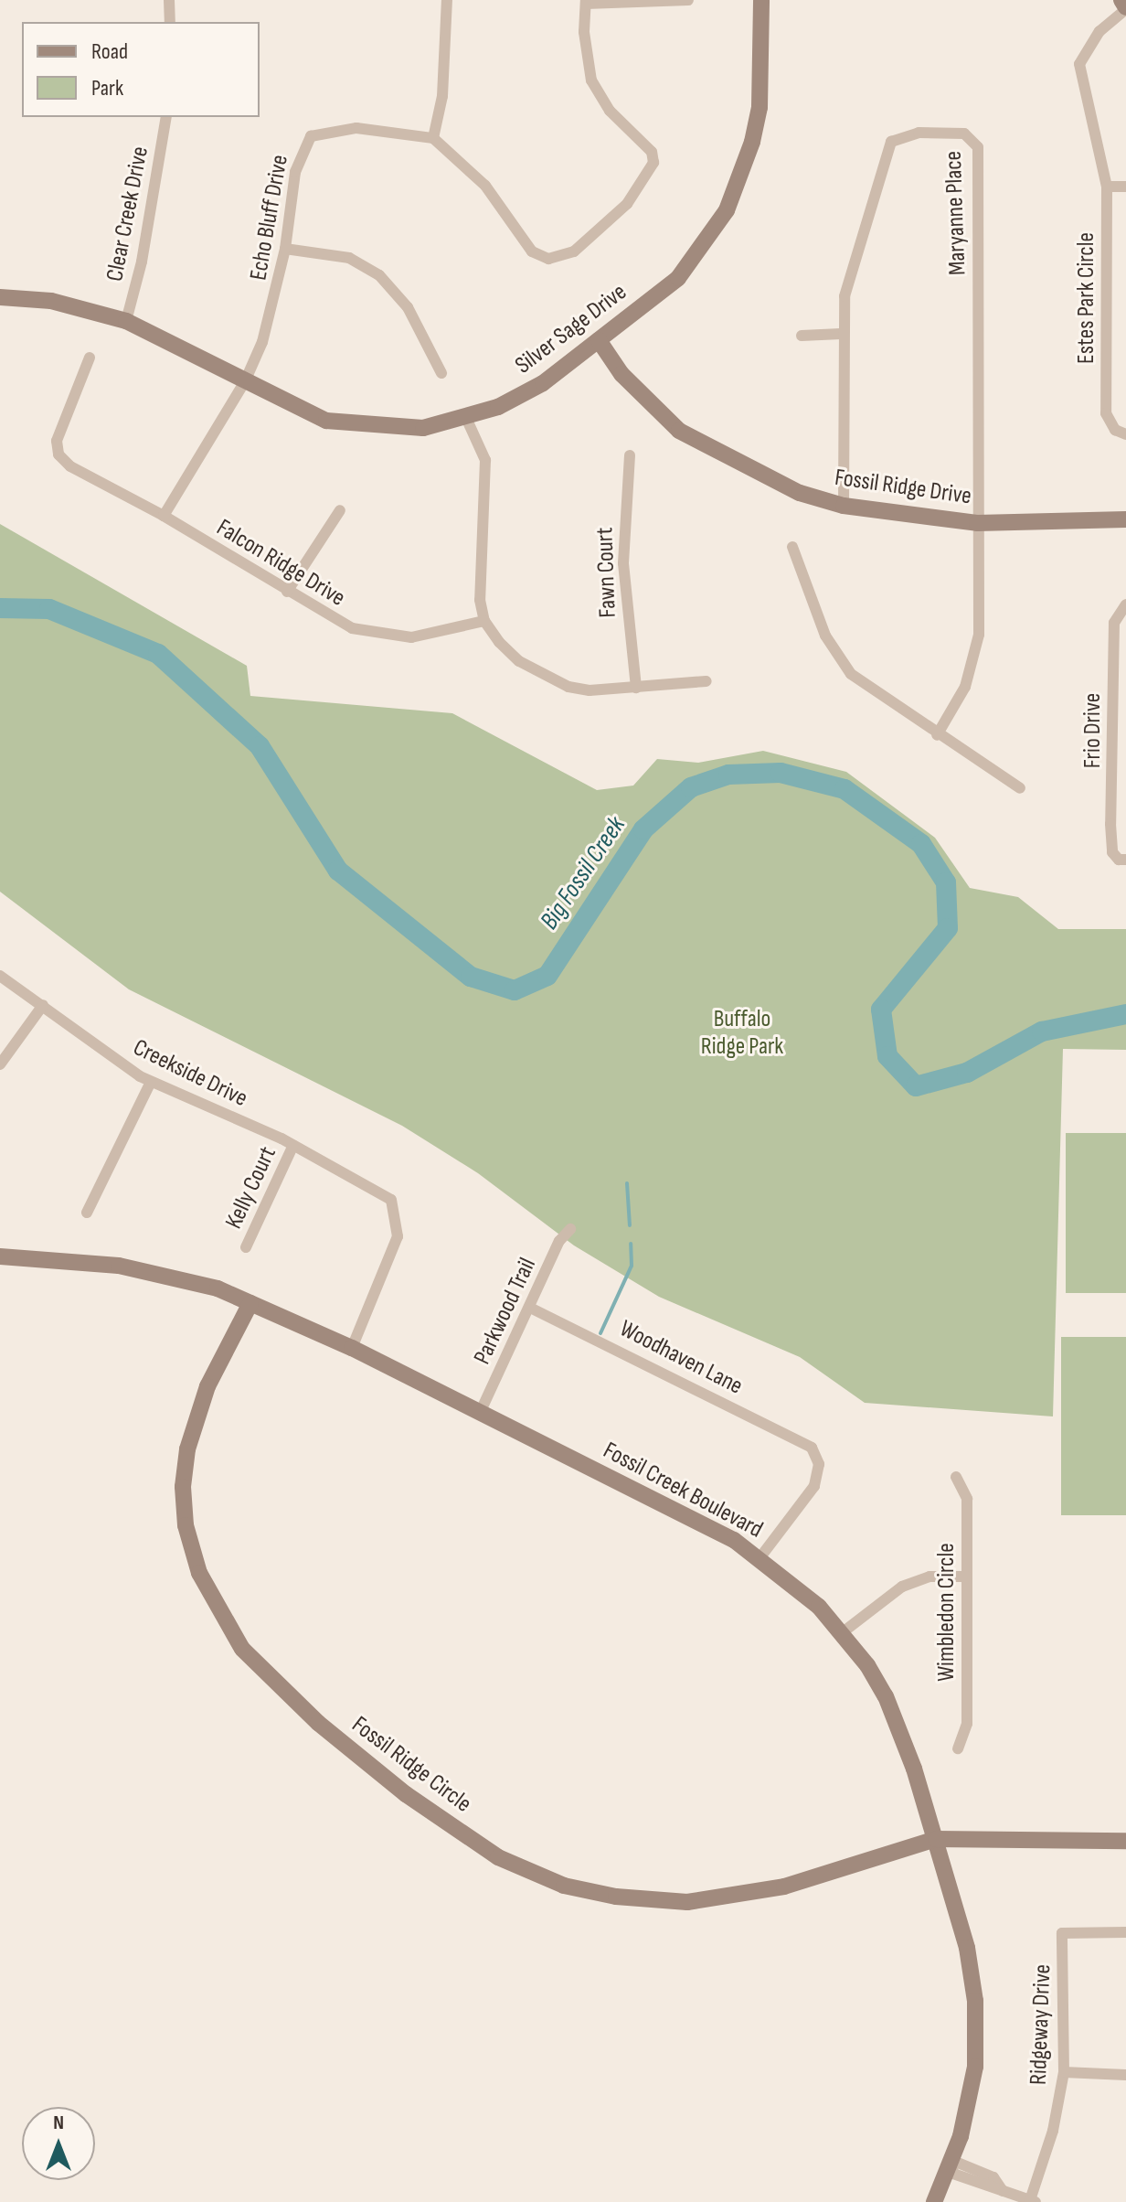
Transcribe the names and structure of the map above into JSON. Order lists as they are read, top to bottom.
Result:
{
  "streets": {
    "street": [
      "Maryanne Place",
      "Clear Creek Drive",
      "Echo Bluff Drive",
      "Estes Park Circle",
      "Silver Sage Drive",
      "Fossil Ridge Drive",
      "Falcon Ridge Drive",
      "Fawn Court",
      "Frio Drive",
      "Creekside Drive",
      "Kelly Court",
      "Parkwood Trail",
      "Woodhaven Lane",
      "Fossil Creek Boulevard",
      "Wimbledon Circle",
      "Fossil Ridge Circle",
      "Ridgeway Drive"
    ]
  },
  "crossings": [
    ["Maryanne Place", "Fossil Ridge Drive"],
    ["Clear Creek Drive", "Silver Sage Drive"],
    ["Echo Bluff Drive", "Silver Sage Drive"],
    ["Echo Bluff Drive", "Falcon Ridge Drive"],
    ["Silver Sage Drive", "Fossil Ridge Drive"],
    ["Creekside Drive", "Kelly Court"],
    ["Creekside Drive", "Fossil Creek Boulevard"],
    ["Parkwood Trail", "Woodhaven Lane"],
    ["Parkwood Trail", "Fossil Creek Boulevard"],
    ["Woodhaven Lane", "Fossil Creek Boulevard"],
    ["Fossil Creek Boulevard", "Fossil Ridge Circle"]
  ],
  "water": ["Big Fossil Creek"],
  "parks": ["Buffalo Ridge Park"],
  "legend": ["Road", "Park"],
  "north": "top"
}
